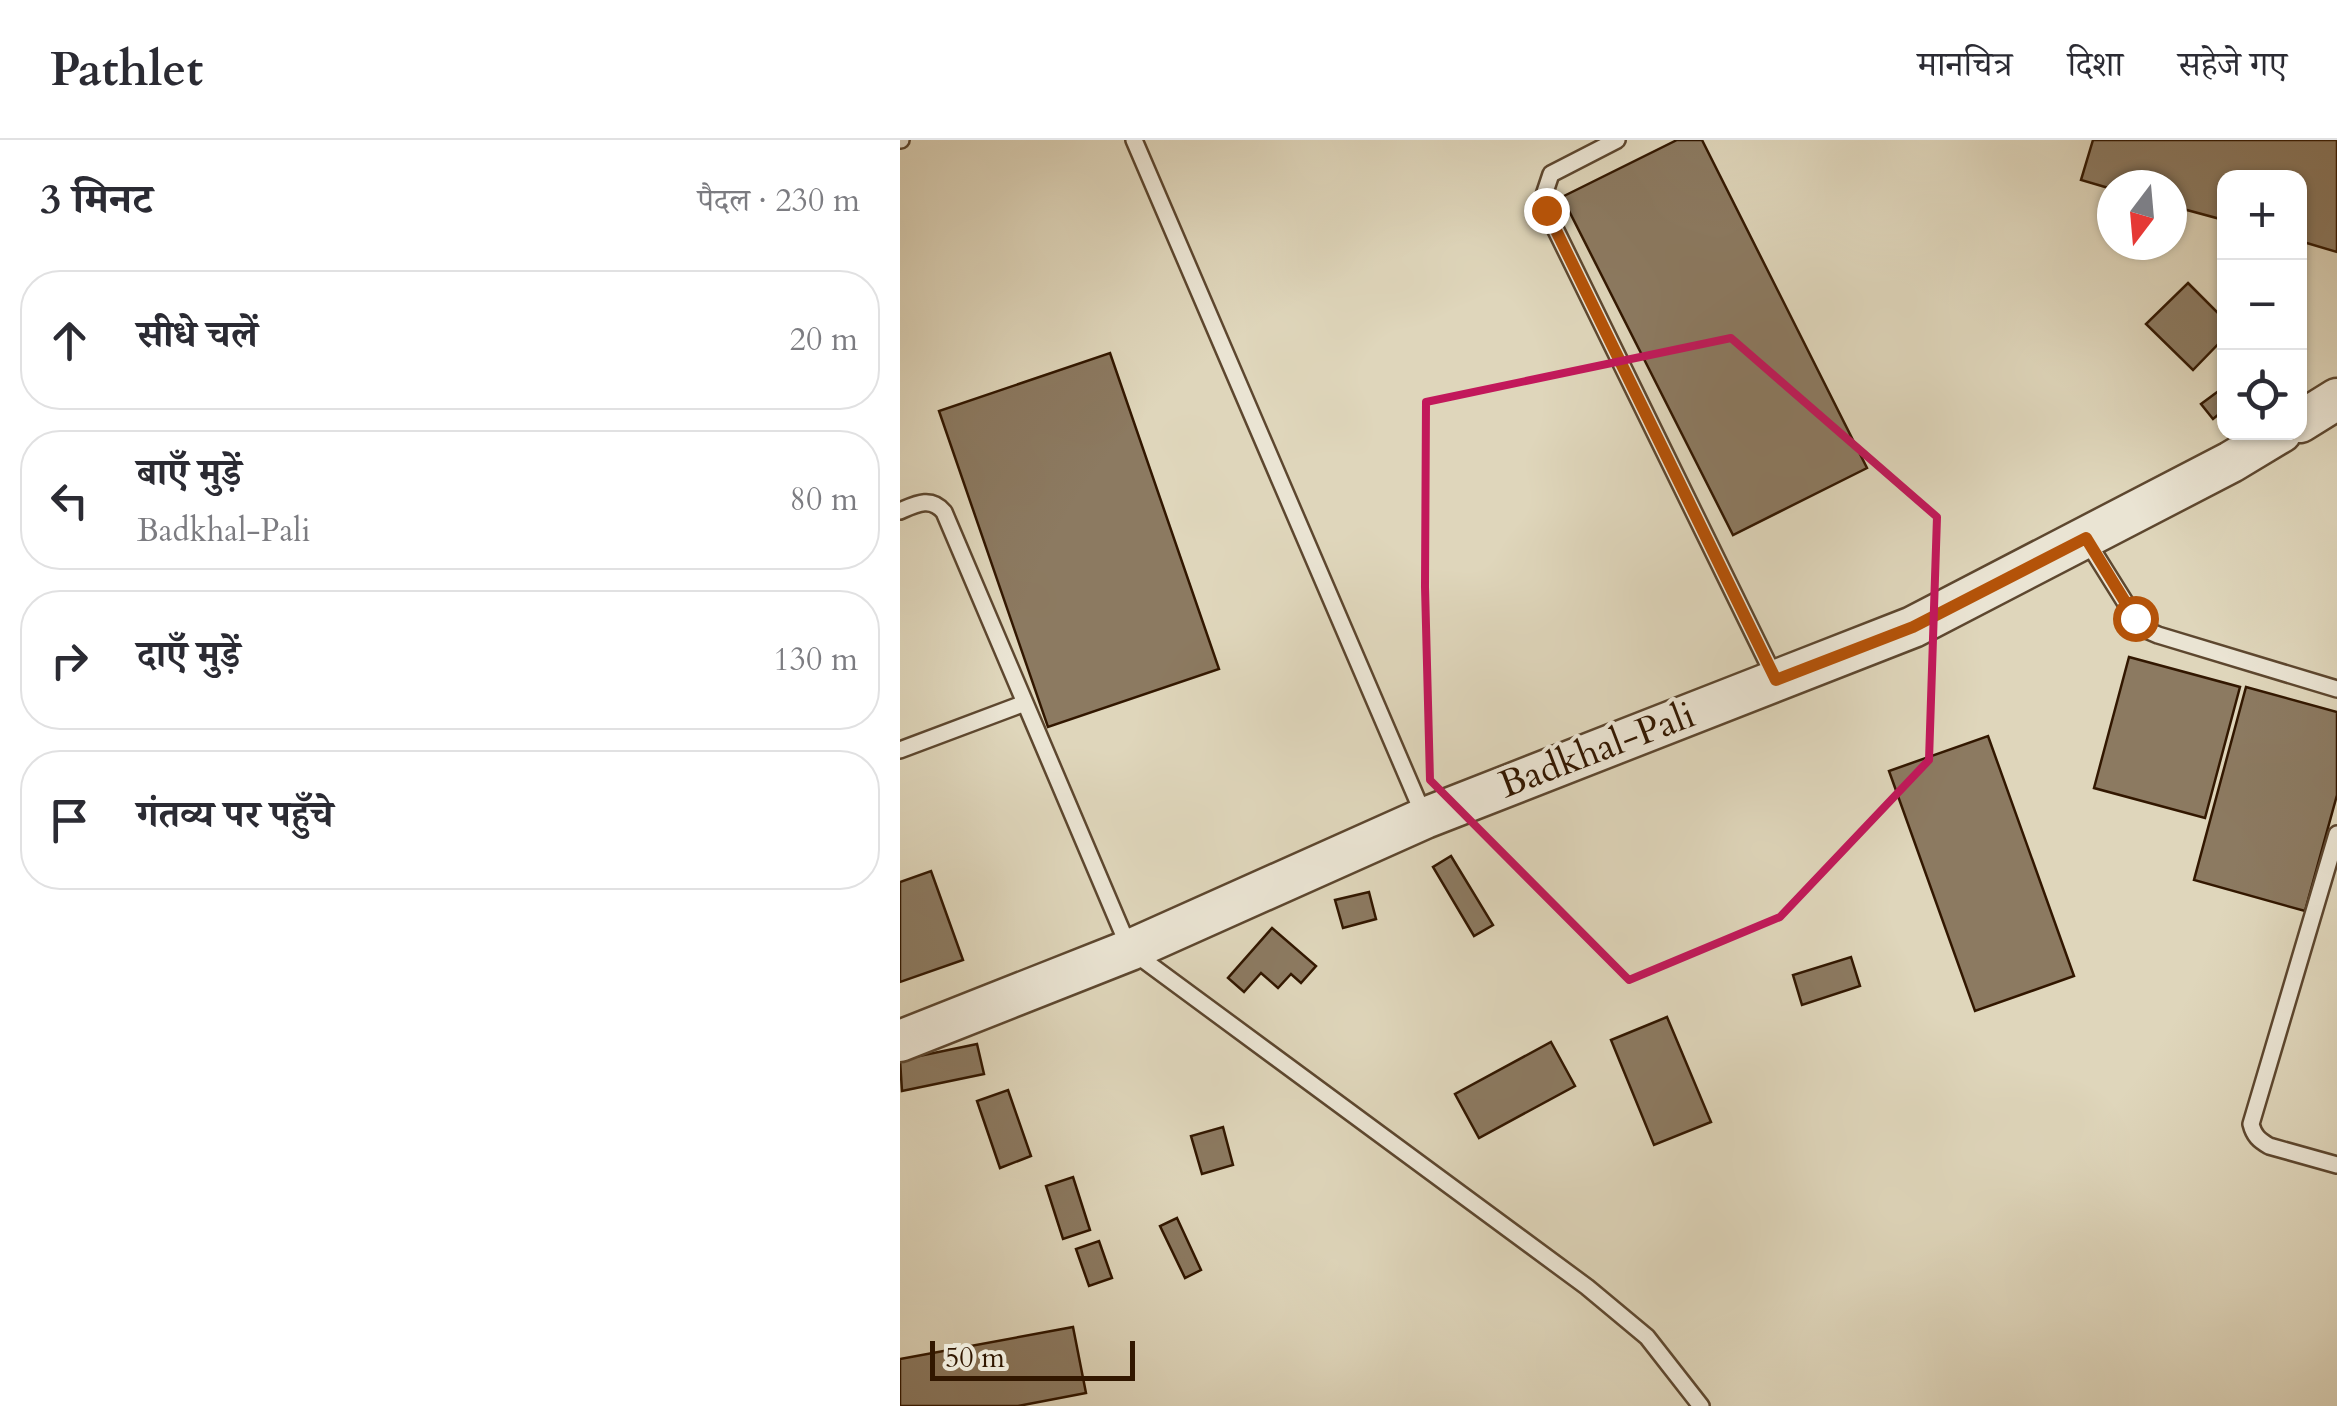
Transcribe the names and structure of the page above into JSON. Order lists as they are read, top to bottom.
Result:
{
  "streets": {
    "street": ["Badkhal-Pali"]
  },
  "scale_bar": "50 m",
  "north": "bottom",
  "page": {
    "header": "Pathlet",
    "nav": ["मानचित्र", "दिशा", "सहेजे गए"],
    "heading": ["3 मिनट", "पैदल · 230 m"],
    "map_buttons": ["+", "−"],
    "list": [
      ["सीधे चलें", "20 m"],
      ["बाएँ मुड़ें", "Badkhal-Pali", "80 m"],
      ["दाएँ मुड़ें", "130 m"],
      "गंतव्य पर पहुँचे"
    ],
    "scale": "50 m"
  }
}
